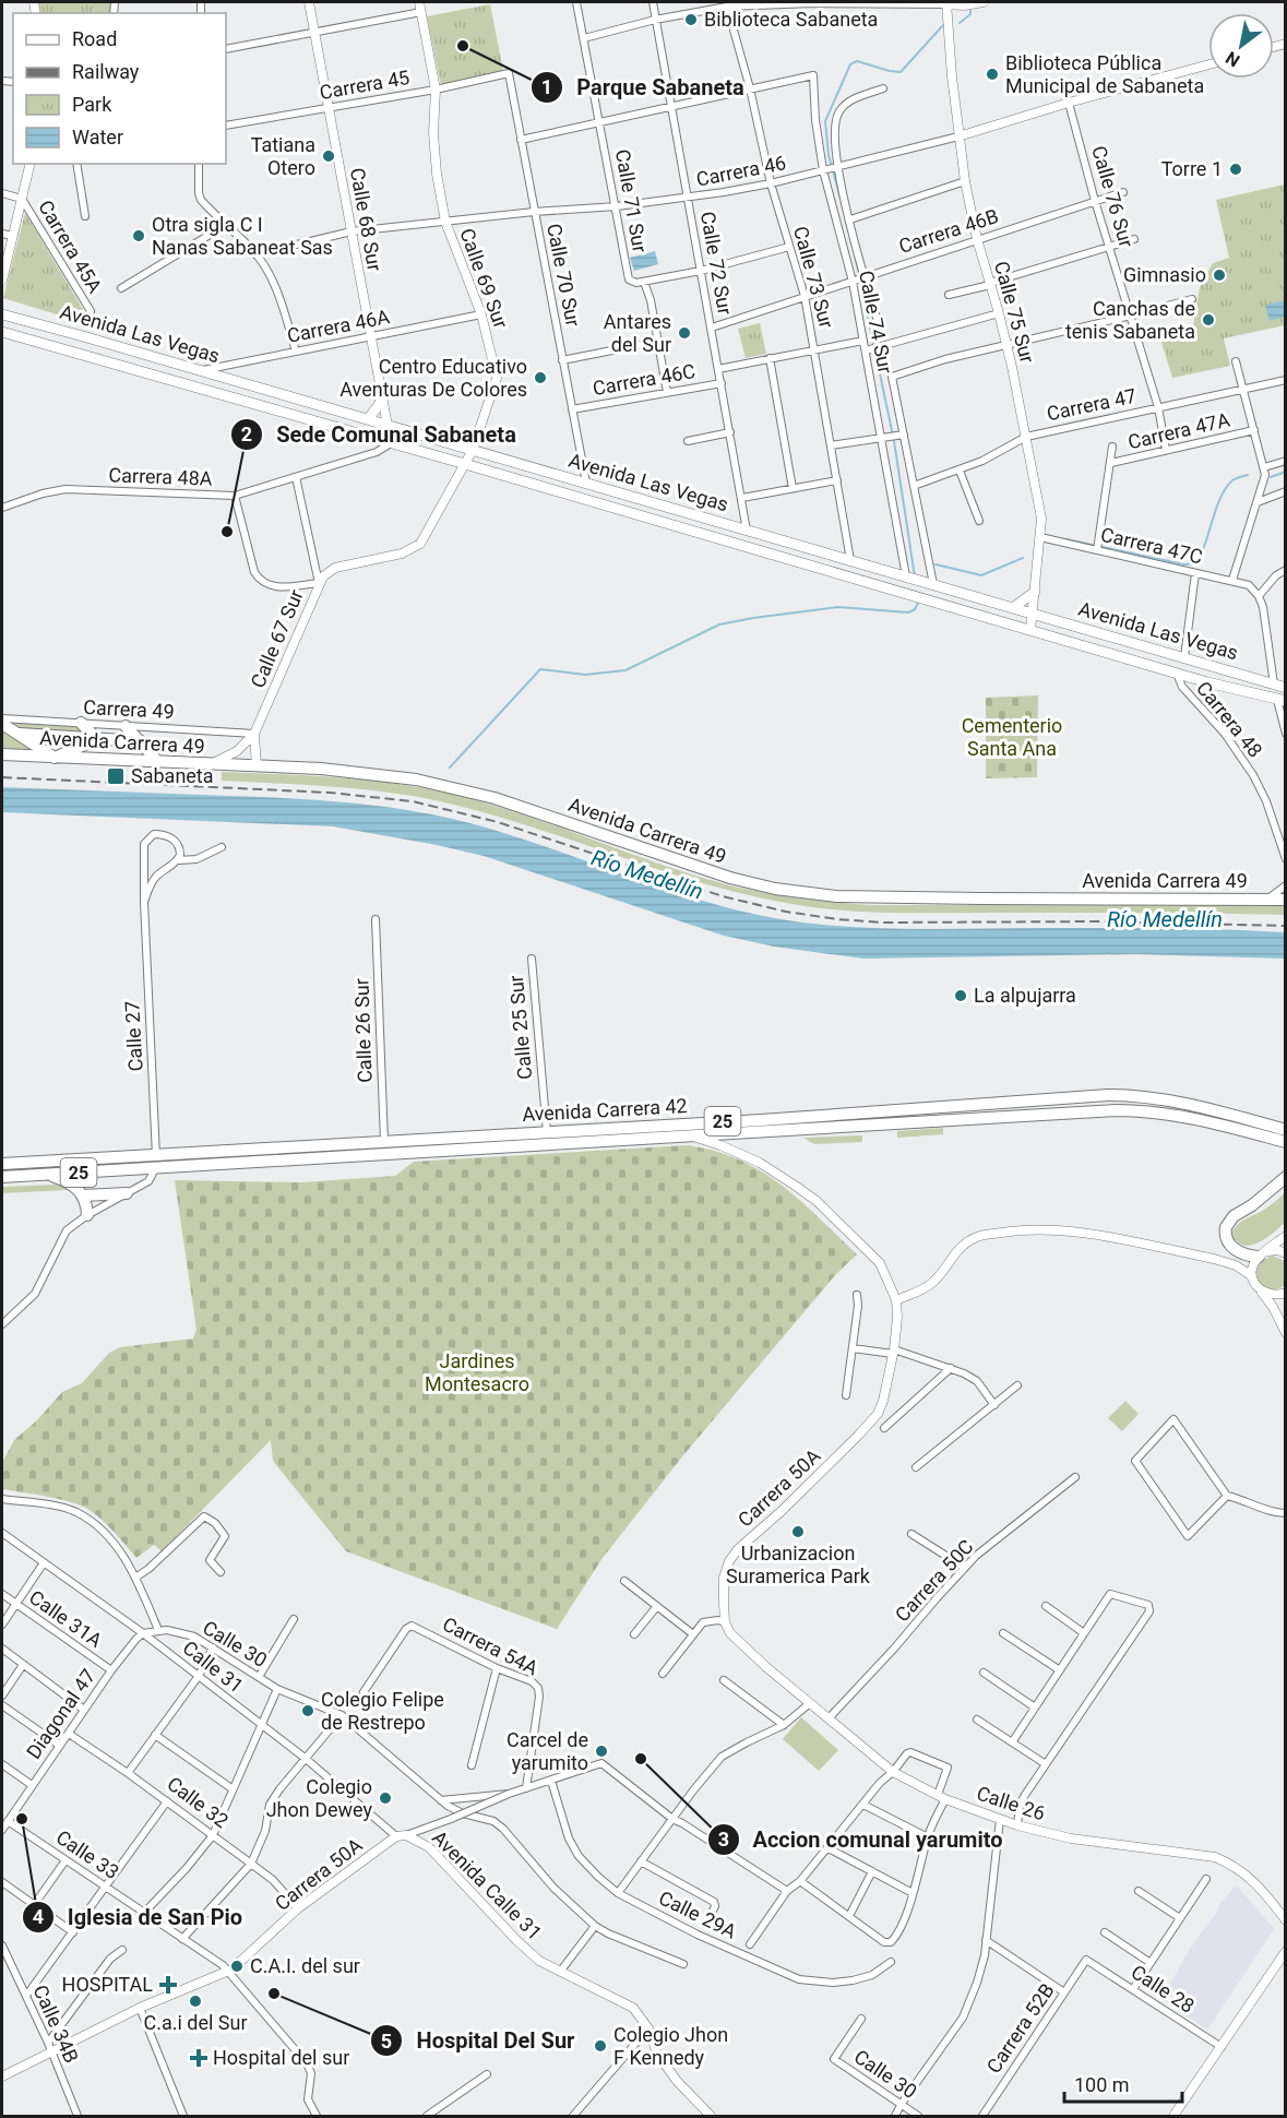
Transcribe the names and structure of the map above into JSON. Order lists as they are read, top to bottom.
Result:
{
  "streets": {
    "highway": ["Avenida Carrera 49", "Avenida Carrera 42", "25"],
    "main road": ["Avenida Las Vegas"],
    "street": [
      "Carrera 45",
      "Carrera 46",
      "Calle 76 Sur",
      "Calle 71 Sur",
      "Calle 68 Sur",
      "Carrera 46B",
      "Carrera 45A",
      "Calle 72 Sur",
      "Calle 70 Sur",
      "Calle 73 Sur",
      "Calle 69 Sur",
      "Calle 75 Sur",
      "Calle 74 Sur",
      "Carrera 46A",
      "Carrera 46C",
      "Carrera 47",
      "Carrera 47A",
      "Carrera 48A",
      "Carrera 47C",
      "Calle 67 Sur",
      "Carrera 49",
      "Carrera 48",
      "Calle 25 Sur",
      "Calle 26 Sur",
      "Calle 27",
      "Carrera 50A",
      "Carrera 50C",
      "Calle 31A",
      "Calle 30",
      "Carrera 54A",
      "Calle 31",
      "Diagonal 47",
      "Calle 32",
      "Calle 26",
      "Calle 33",
      "Avenida Calle 31",
      "Calle 29A",
      "Calle 28",
      "Calle 34B",
      "Carrera 52B"
    ]
  },
  "crossings": [
    ["Carrera 45", "Calle 68 Sur"],
    ["Carrera 45", "Calle 70 Sur"],
    ["Carrera 45", "Calle 69 Sur"],
    ["Carrera 46", "Calle 76 Sur"],
    ["Carrera 46", "Calle 71 Sur"],
    ["Carrera 46", "Calle 68 Sur"],
    ["Carrera 46", "Calle 72 Sur"],
    ["Carrera 46", "Calle 70 Sur"],
    ["Carrera 46", "Calle 73 Sur"],
    ["Carrera 46", "Calle 69 Sur"],
    ["Carrera 46", "Calle 75 Sur"],
    ["Carrera 46", "Calle 74 Sur"],
    ["Calle 76 Sur", "Carrera 46B"],
    ["Calle 76 Sur", "Carrera 47"],
    ["Calle 76 Sur", "Carrera 47A"],
    ["Calle 71 Sur", "Carrera 46C"],
    ["Calle 68 Sur", "Carrera 46A"],
    ["Calle 68 Sur", "Avenida Las Vegas"],
    ["Calle 68 Sur", "Carrera 48A"],
    ["Carrera 46B", "Calle 72 Sur"],
    ["Carrera 46B", "Calle 73 Sur"],
    ["Carrera 46B", "Calle 75 Sur"],
    ["Carrera 46B", "Calle 74 Sur"],
    ["Calle 72 Sur", "Avenida Las Vegas"],
    ["Calle 72 Sur", "Carrera 46C"],
    ["Calle 70 Sur", "Avenida Las Vegas"],
    ["Calle 70 Sur", "Carrera 46C"],
    ["Calle 73 Sur", "Calle 74 Sur"],
    ["Calle 73 Sur", "Avenida Las Vegas"],
    ["Calle 69 Sur", "Carrera 46A"],
    ["Calle 69 Sur", "Avenida Las Vegas"],
    ["Calle 69 Sur", "Calle 67 Sur"],
    ["Calle 75 Sur", "Calle 74 Sur"],
    ["Calle 75 Sur", "Avenida Las Vegas"],
    ["Calle 75 Sur", "Carrera 47"],
    ["Calle 75 Sur", "Carrera 47C"],
    ["Calle 74 Sur", "Avenida Las Vegas"],
    ["Calle 74 Sur", "Carrera 47"],
    ["Carrera 46A", "Avenida Las Vegas"],
    ["Avenida Las Vegas", "Carrera 48A"],
    ["Avenida Las Vegas", "Carrera 48"],
    ["Carrera 48A", "Calle 67 Sur"],
    ["Calle 67 Sur", "Carrera 49"],
    ["Calle 67 Sur", "Avenida Carrera 49"],
    ["Calle 25 Sur", "Avenida Carrera 42"],
    ["Calle 26 Sur", "Avenida Carrera 42"],
    ["Calle 27", "Avenida Carrera 42"],
    ["Avenida Carrera 42", "Carrera 50A"],
    ["Carrera 50A", "Carrera 54A"],
    ["Carrera 50A", "Calle 31"],
    ["Carrera 50A", "Calle 32"],
    ["Carrera 50A", "Calle 26"],
    ["Carrera 50A", "Calle 33"],
    ["Carrera 50A", "Avenida Calle 31"],
    ["Carrera 50A", "Calle 29A"],
    ["Carrera 50A", "Calle 34B"],
    ["Carrera 50C", "Calle 26"],
    ["Calle 31A", "Diagonal 47"],
    ["Calle 31", "Diagonal 47"],
    ["Calle 31", "Avenida Calle 31"],
    ["Diagonal 47", "Calle 32"],
    ["Diagonal 47", "Calle 33"],
    ["Calle 28", "Carrera 52B"]
  ],
  "water": ["Río Medellín"],
  "parks": ["Cementerio Santa Ana", "Jardines Montesacro"],
  "places": {
    "other": [
      "Biblioteca Sabaneta",
      "Parque Sabaneta",
      "Biblioteca Pública Municipal de Sabaneta",
      "Tatiana Otero",
      "Torre 1",
      "Otra sigla C I Nanas Sabaneat Sas",
      "Gimnasio",
      "Canchas de tenis Sabaneta",
      "Antares del Sur",
      "Centro Educativo Aventuras De Colores",
      "Sede Comunal Sabaneta",
      "La alpujarra",
      "Urbanizacion Suramerica Park",
      "Colegio Felipe de Restrepo",
      "Carcel de yarumito",
      "Accion comunal yarumito",
      "Colegio Jhon Dewey",
      "Iglesia de San Pio",
      "C.A.I. del sur",
      "Hospital Del Sur",
      "C.a.i del Sur",
      "Colegio Jhon F Kennedy"
    ],
    "transit": ["Sabaneta"],
    "health": ["HOSPITAL", "Hospital del sur"]
  },
  "legend": [
    "Road",
    "Railway",
    "Park",
    "Water"
  ],
  "scale_bar": "100 m",
  "north": "bottom left"
}
